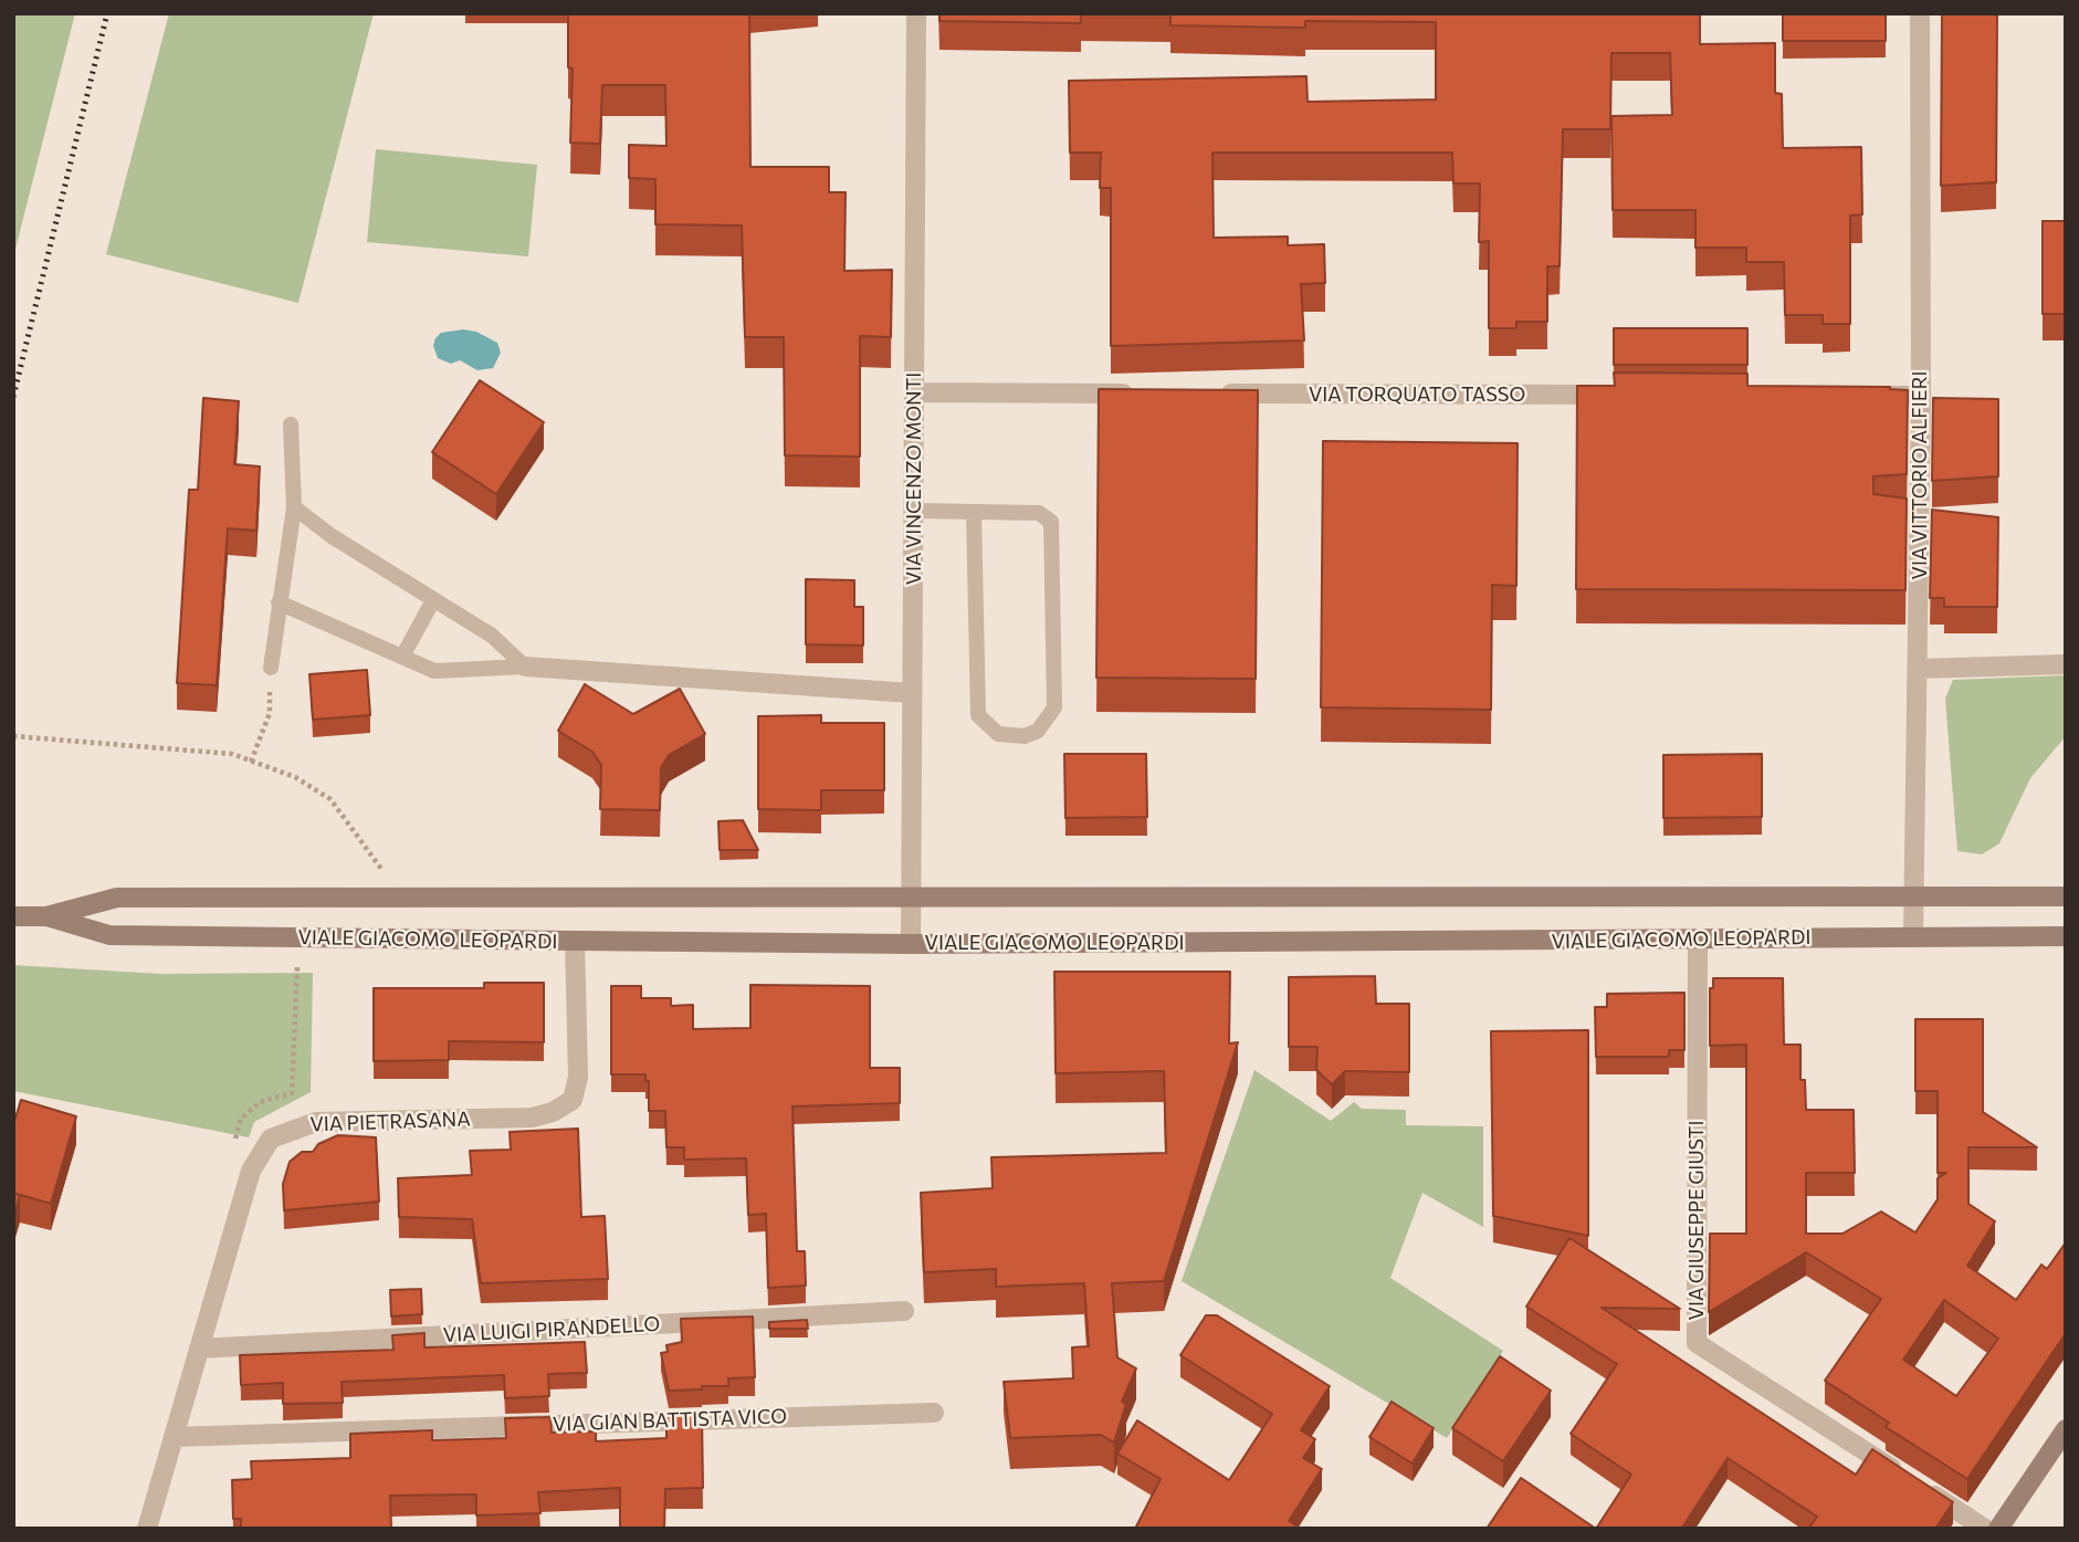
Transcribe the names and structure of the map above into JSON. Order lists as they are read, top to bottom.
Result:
{
  "streets": {
    "main road": ["VIALE GIACOMO LEOPARDI"],
    "street": [
      "VIA TORQUATO TASSO",
      "VIA VITTORIO ALFIERI",
      "VIA VINCENZO MONTI",
      "VIA PIETRASANA",
      "VIA GIUSEPPE GIUSTI",
      "VIA LUIGI PIRANDELLO",
      "VIA GIAN BATTISTA VICO"
    ]
  },
  "crossings": [
    ["VIA VITTORIO ALFIERI", "VIALE GIACOMO LEOPARDI"],
    ["VIA VINCENZO MONTI", "VIALE GIACOMO LEOPARDI"],
    ["VIALE GIACOMO LEOPARDI", "VIA PIETRASANA"],
    ["VIALE GIACOMO LEOPARDI", "VIA GIUSEPPE GIUSTI"],
    ["VIA PIETRASANA", "VIA LUIGI PIRANDELLO"],
    ["VIA PIETRASANA", "VIA GIAN BATTISTA VICO"]
  ]
}
